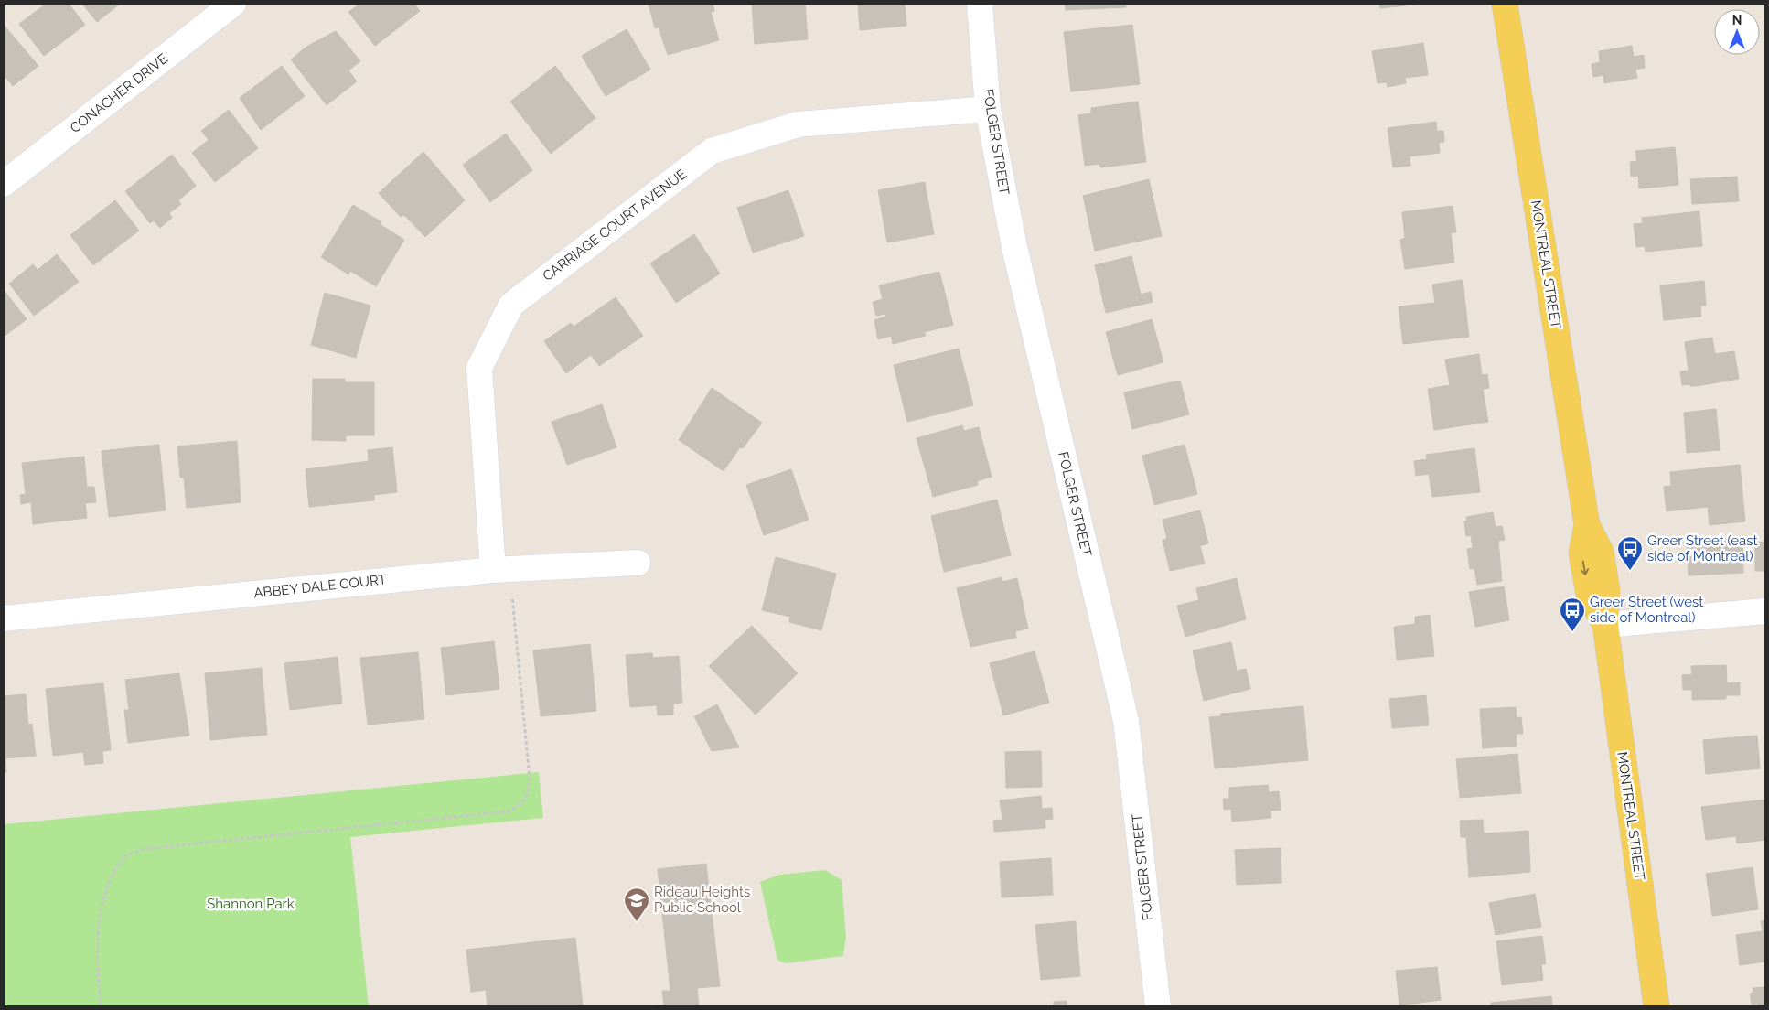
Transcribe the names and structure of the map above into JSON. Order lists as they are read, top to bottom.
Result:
{
  "streets": {
    "main road": ["MONTREAL STREET"],
    "street": [
      "CONACHER DRIVE",
      "FOLGER STREET",
      "CARRIAGE COURT AVENUE",
      "ABBEY DALE COURT"
    ]
  },
  "crossings": [
    ["FOLGER STREET", "CARRIAGE COURT AVENUE"],
    ["CARRIAGE COURT AVENUE", "ABBEY DALE COURT"]
  ],
  "parks": ["Shannon Park"],
  "places": {
    "bus stop": ["Greer Street (east side of Montreal)", "Greer Street (west side of Montreal)"],
    "school or university": ["Rideau Heights Public School"]
  },
  "north": "top"
}
